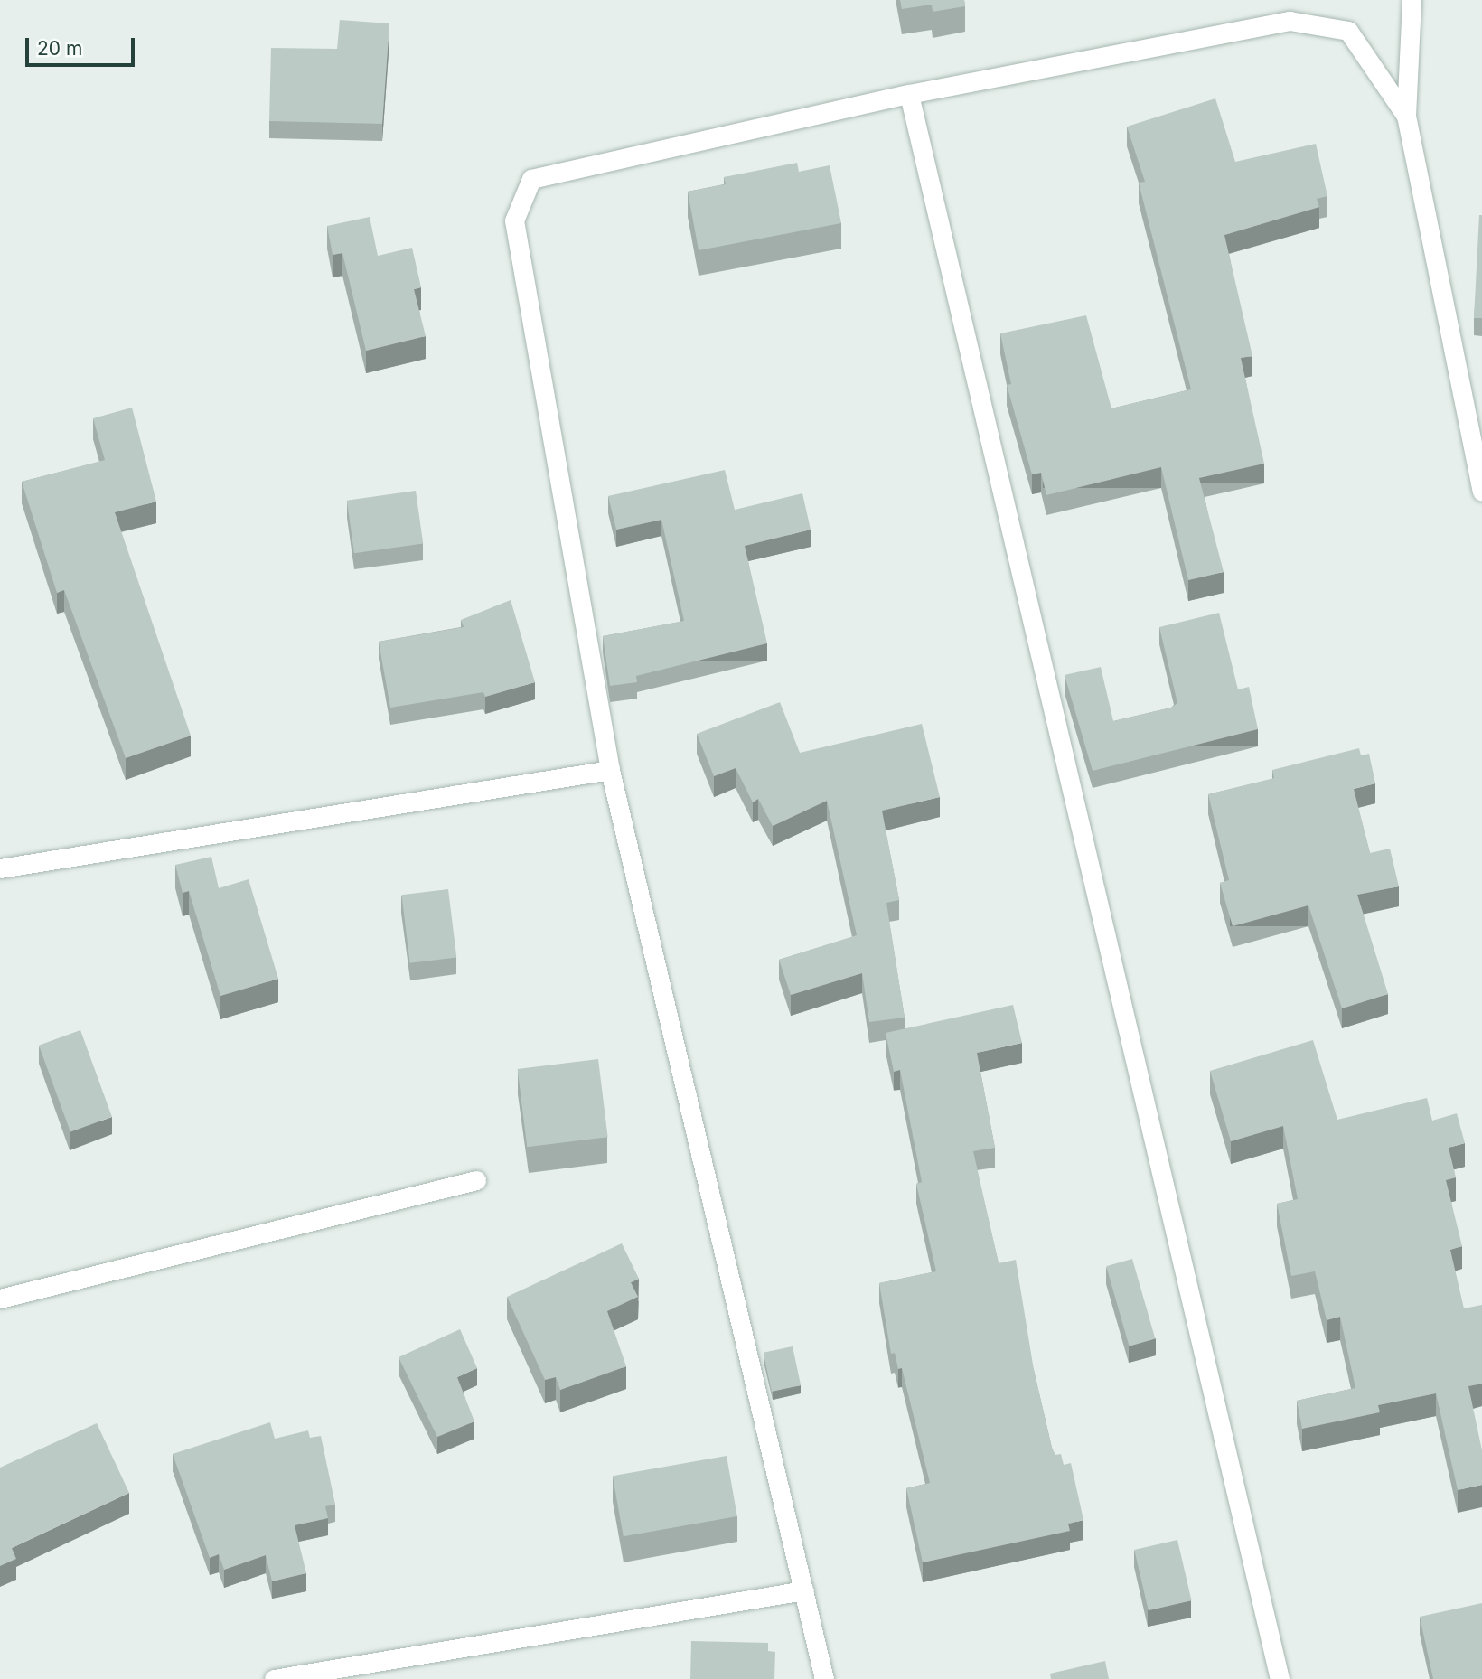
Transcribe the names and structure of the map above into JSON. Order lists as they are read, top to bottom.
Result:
{
  "scale_bar": "20 m"
}
